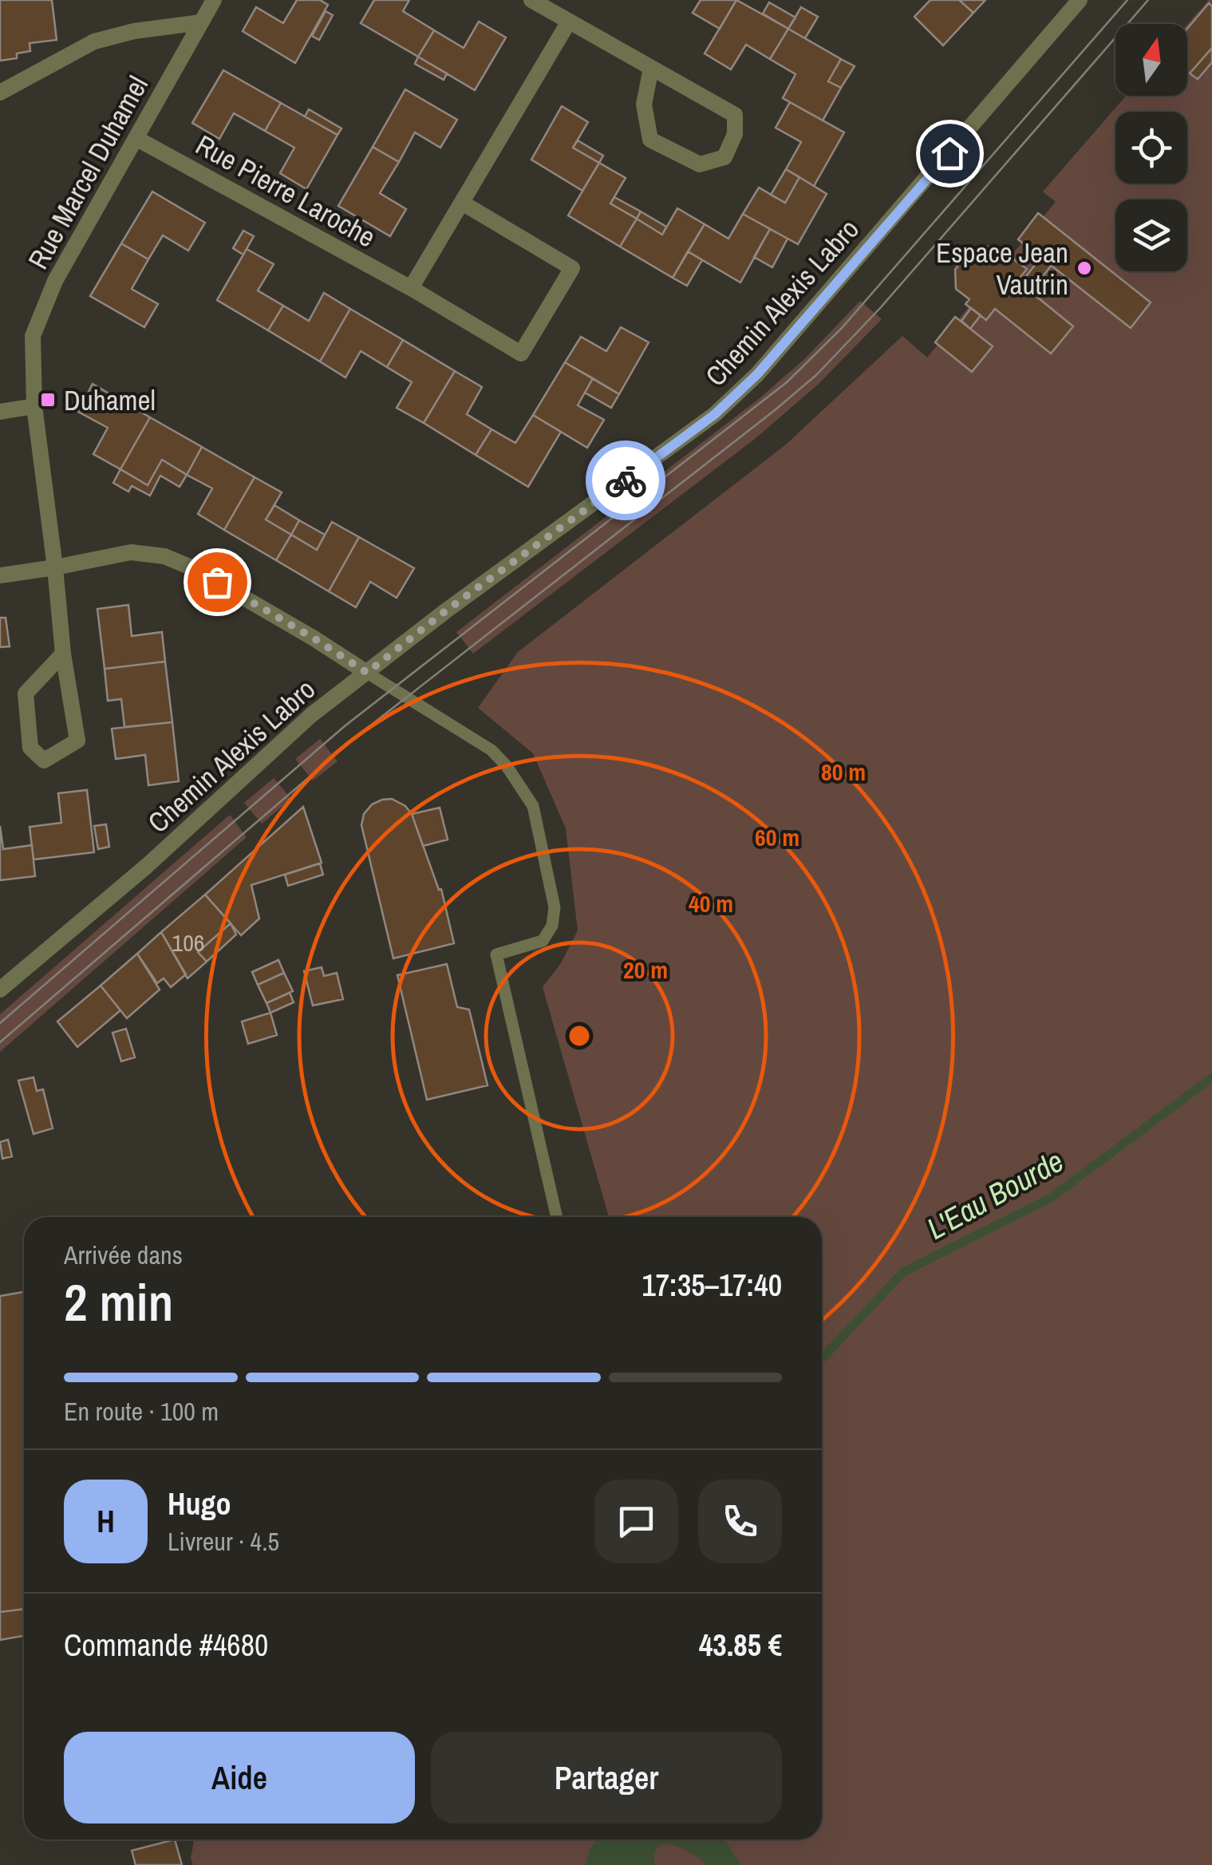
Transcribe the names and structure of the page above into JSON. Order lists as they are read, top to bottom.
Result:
{
  "streets": {
    "street": ["Rue Marcel Duhamel", "Rue Pierre Laroche", "Chemin Alexis Labro"]
  },
  "crossings": [
    ["Rue Marcel Duhamel", "Rue Pierre Laroche"]
  ],
  "water": ["L'Eau Bourde"],
  "places": {
    "other": ["Espace Jean Vautrin"],
    "transit": ["Duhamel"]
  },
  "house_numbers": ["106"],
  "north": "top",
  "page": {
    "heading": ["2 min", "Arrivée dans", "17:35–17:40"],
    "panel": [
      "Hugo",
      "Livreur · 4.5",
      "Commande #4680",
      "43.85 €"
    ],
    "bar": "En route · 100 m",
    "round": "H",
    "buttons": ["Aide", "Partager"]
  },
  "rings": [
    "80 m",
    "60 m",
    "40 m",
    "20 m"
  ]
}
